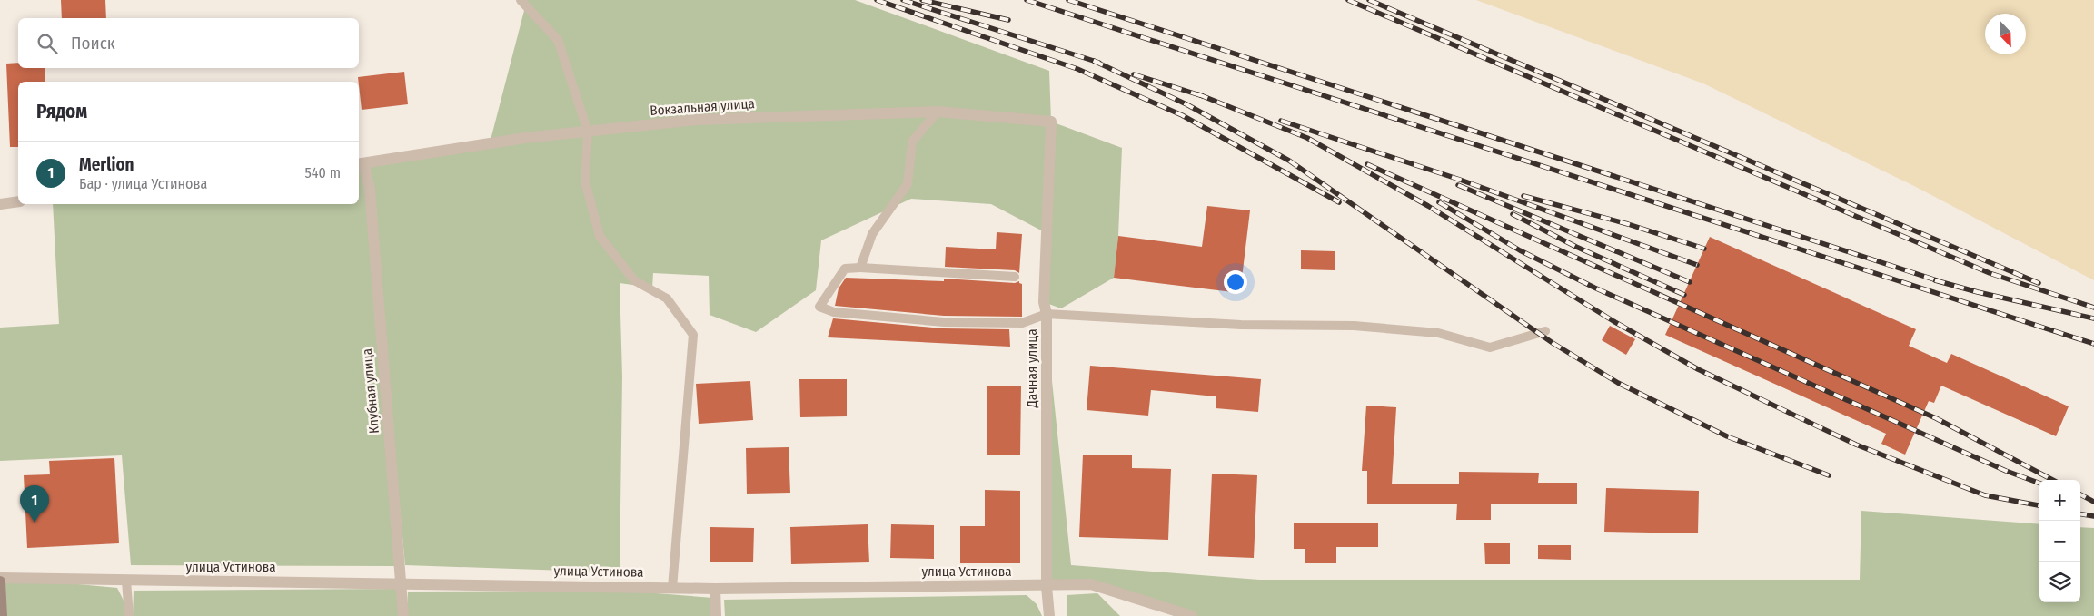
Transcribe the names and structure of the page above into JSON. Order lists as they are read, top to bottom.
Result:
{
  "streets": {
    "street": [
      "Вокзальная улица",
      "Дачная улица",
      "Клубная улица",
      "улица Устинова"
    ]
  },
  "crossings": [
    ["Вокзальная улица", "Дачная улица"],
    ["Вокзальная улица", "Клубная улица"],
    ["Дачная улица", "улица Устинова"],
    ["Клубная улица", "улица Устинова"]
  ],
  "north": "bottom right",
  "page": {
    "search": "Поиск",
    "heading": "Рядом",
    "list": [
      {
        "mark": "1",
        "name": "Merlion",
        "note": "Бар · улица Устинова",
        "value": "540 m"
      }
    ],
    "map_buttons": ["+", "−"],
    "pins": "1"
  }
}
